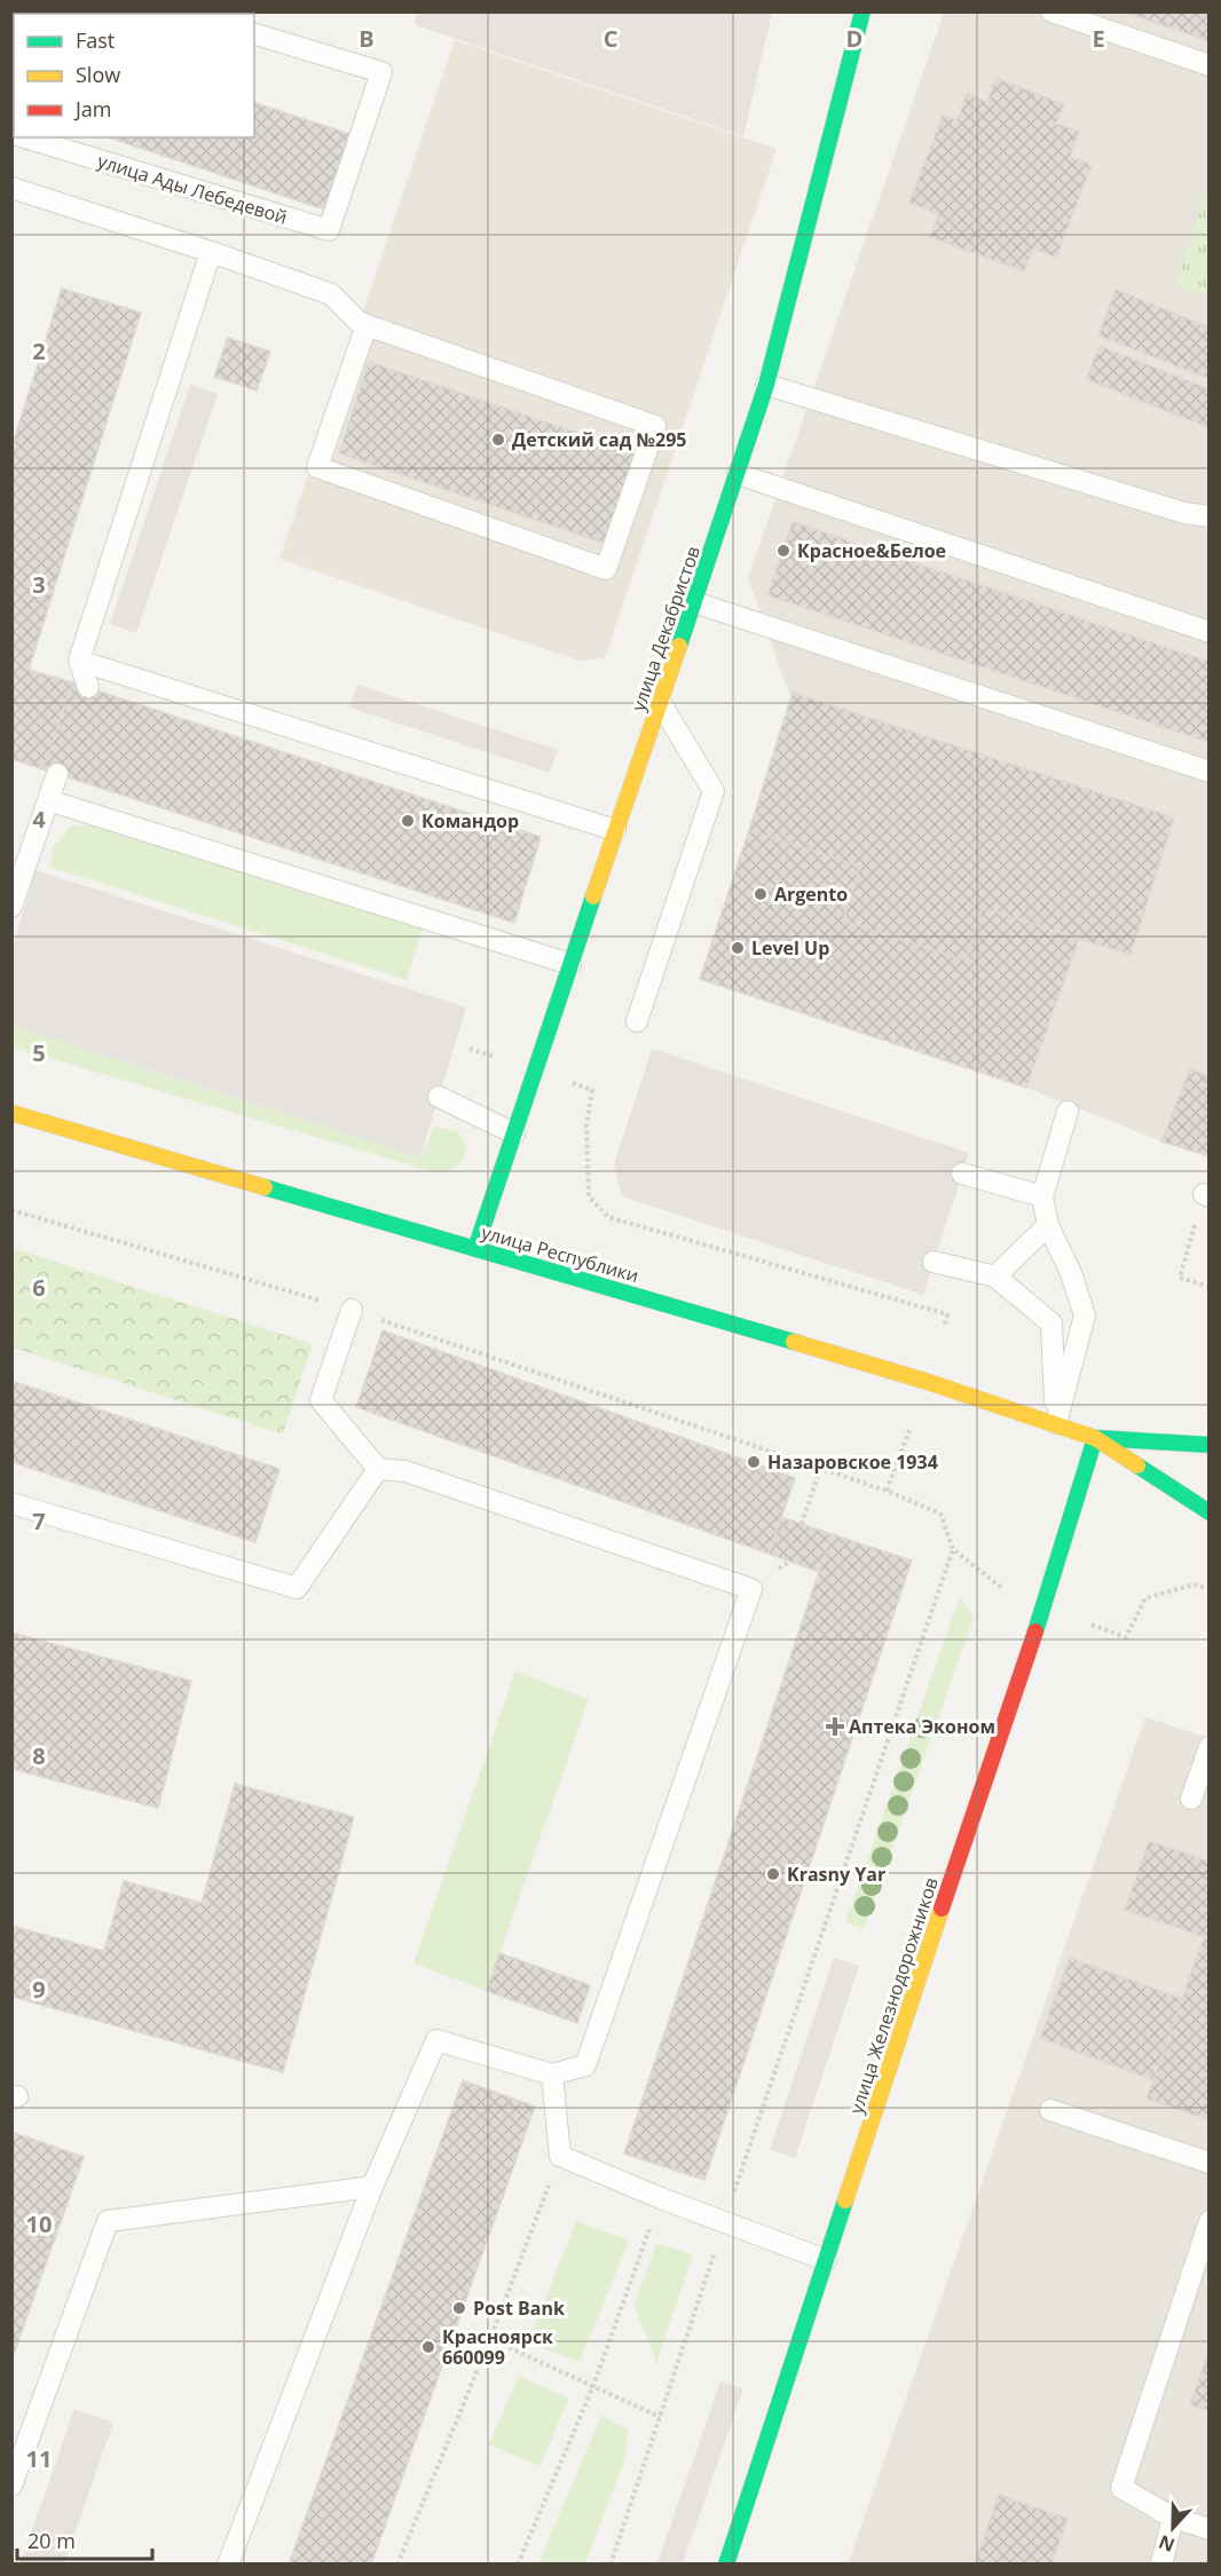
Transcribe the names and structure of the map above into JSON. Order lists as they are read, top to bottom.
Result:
{
  "streets": {
    "street": ["улица Декабристов", "улица Республики", "улица Железнодорожников"],
    "lane": ["улица Ады Лебедевой"]
  },
  "crossings": [
    ["улица Декабристов", "улица Республики"],
    ["улица Республики", "улица Железнодорожников"]
  ],
  "places": {
    "other": [
      "Детский сад №295",
      "Красное&Белое",
      "Командор",
      "Argento",
      "Level Up",
      "Назаровское 1934",
      "Krasny Yar",
      "Post Bank",
      "Красноярск 660099"
    ],
    "health": ["Аптека Эконом"]
  },
  "legend": ["Fast", "Slow", "Jam"],
  "scale_bar": "20 m",
  "north": "bottom",
  "grid": {
    "columns": [
      "B",
      "C",
      "D",
      "E"
    ],
    "rows": [
      "2",
      "3",
      "4",
      "5",
      "6",
      "7",
      "8",
      "9",
      "10",
      "11"
    ]
  }
}
